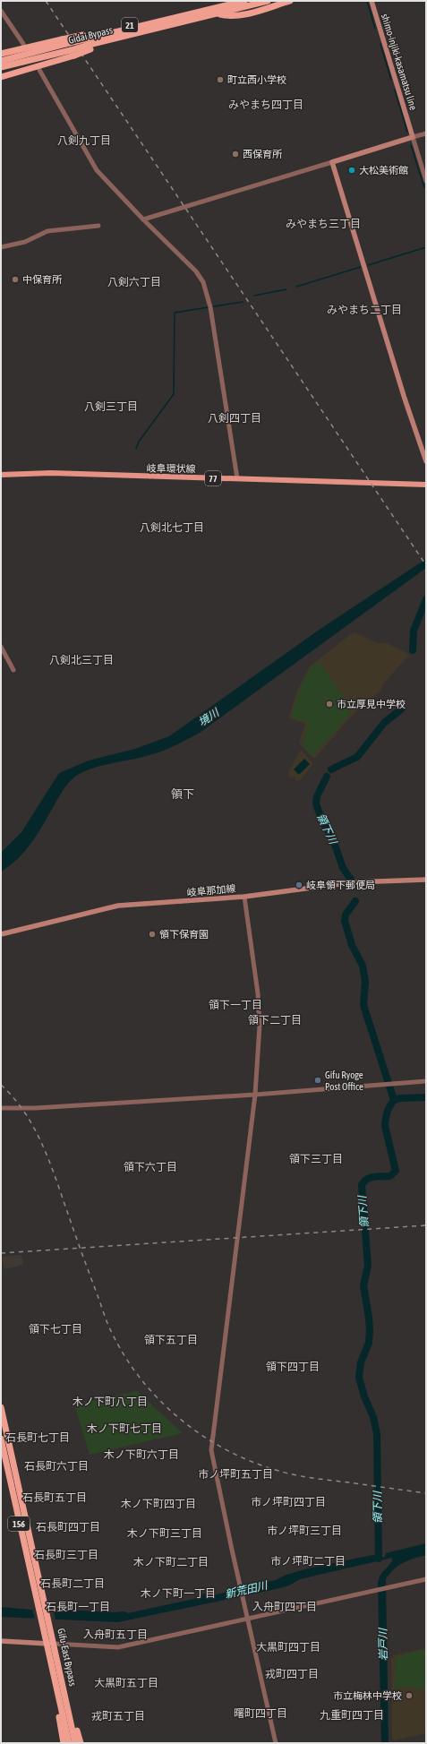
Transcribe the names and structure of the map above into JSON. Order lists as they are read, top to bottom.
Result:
{
  "streets": {
    "highway": [
      "21",
      "Gidai Bypass",
      "156",
      "Gifu-East Bypass"
    ],
    "main road": [
      "shimo-injiki-kasamatsu line",
      "岐阜環状線",
      "77",
      "岐阜那加線"
    ]
  },
  "crossings": [
    ["21", "Gidai Bypass"],
    ["156", "Gifu-East Bypass"]
  ],
  "districts": [
    "みやまち四丁目",
    "八剣九丁目",
    "みやまち三丁目",
    "八剣六丁目",
    "みやまち二丁目",
    "八剣三丁目",
    "八剣四丁目",
    "八剣北七丁目",
    "八剣北三丁目",
    "領下",
    "領下一丁目",
    "領下二丁目",
    "領下三丁目",
    "領下六丁目",
    "領下七丁目",
    "領下五丁目",
    "領下四丁目",
    "木ノ下町八丁目",
    "木ノ下町七丁目",
    "石長町七丁目",
    "木ノ下町六丁目",
    "石長町六丁目",
    "市ノ坪町五丁目",
    "石長町五丁目",
    "市ノ坪町四丁目",
    "木ノ下町四丁目",
    "石長町四丁目",
    "市ノ坪町三丁目",
    "木ノ下町三丁目",
    "石長町三丁目",
    "市ノ坪町二丁目",
    "木ノ下町二丁目",
    "石長町二丁目",
    "木ノ下町一丁目",
    "石長町一丁目",
    "入舟町四丁目",
    "入舟町五丁目",
    "大黒町四丁目",
    "戎町四丁目",
    "大黒町五丁目",
    "曙町四丁目",
    "九重町四丁目",
    "戎町五丁目"
  ],
  "water": [
    "境川",
    "領下川",
    "新荒田川",
    "岩戸川"
  ],
  "places": [
    "町立西小学校",
    "西保育所",
    "大松美術館",
    "中保育所",
    "市立厚見中学校",
    "岐阜領下郵便局",
    "領下保育園",
    "Gifu Ryoge Post Office",
    "市立梅林中学校"
  ]
}
